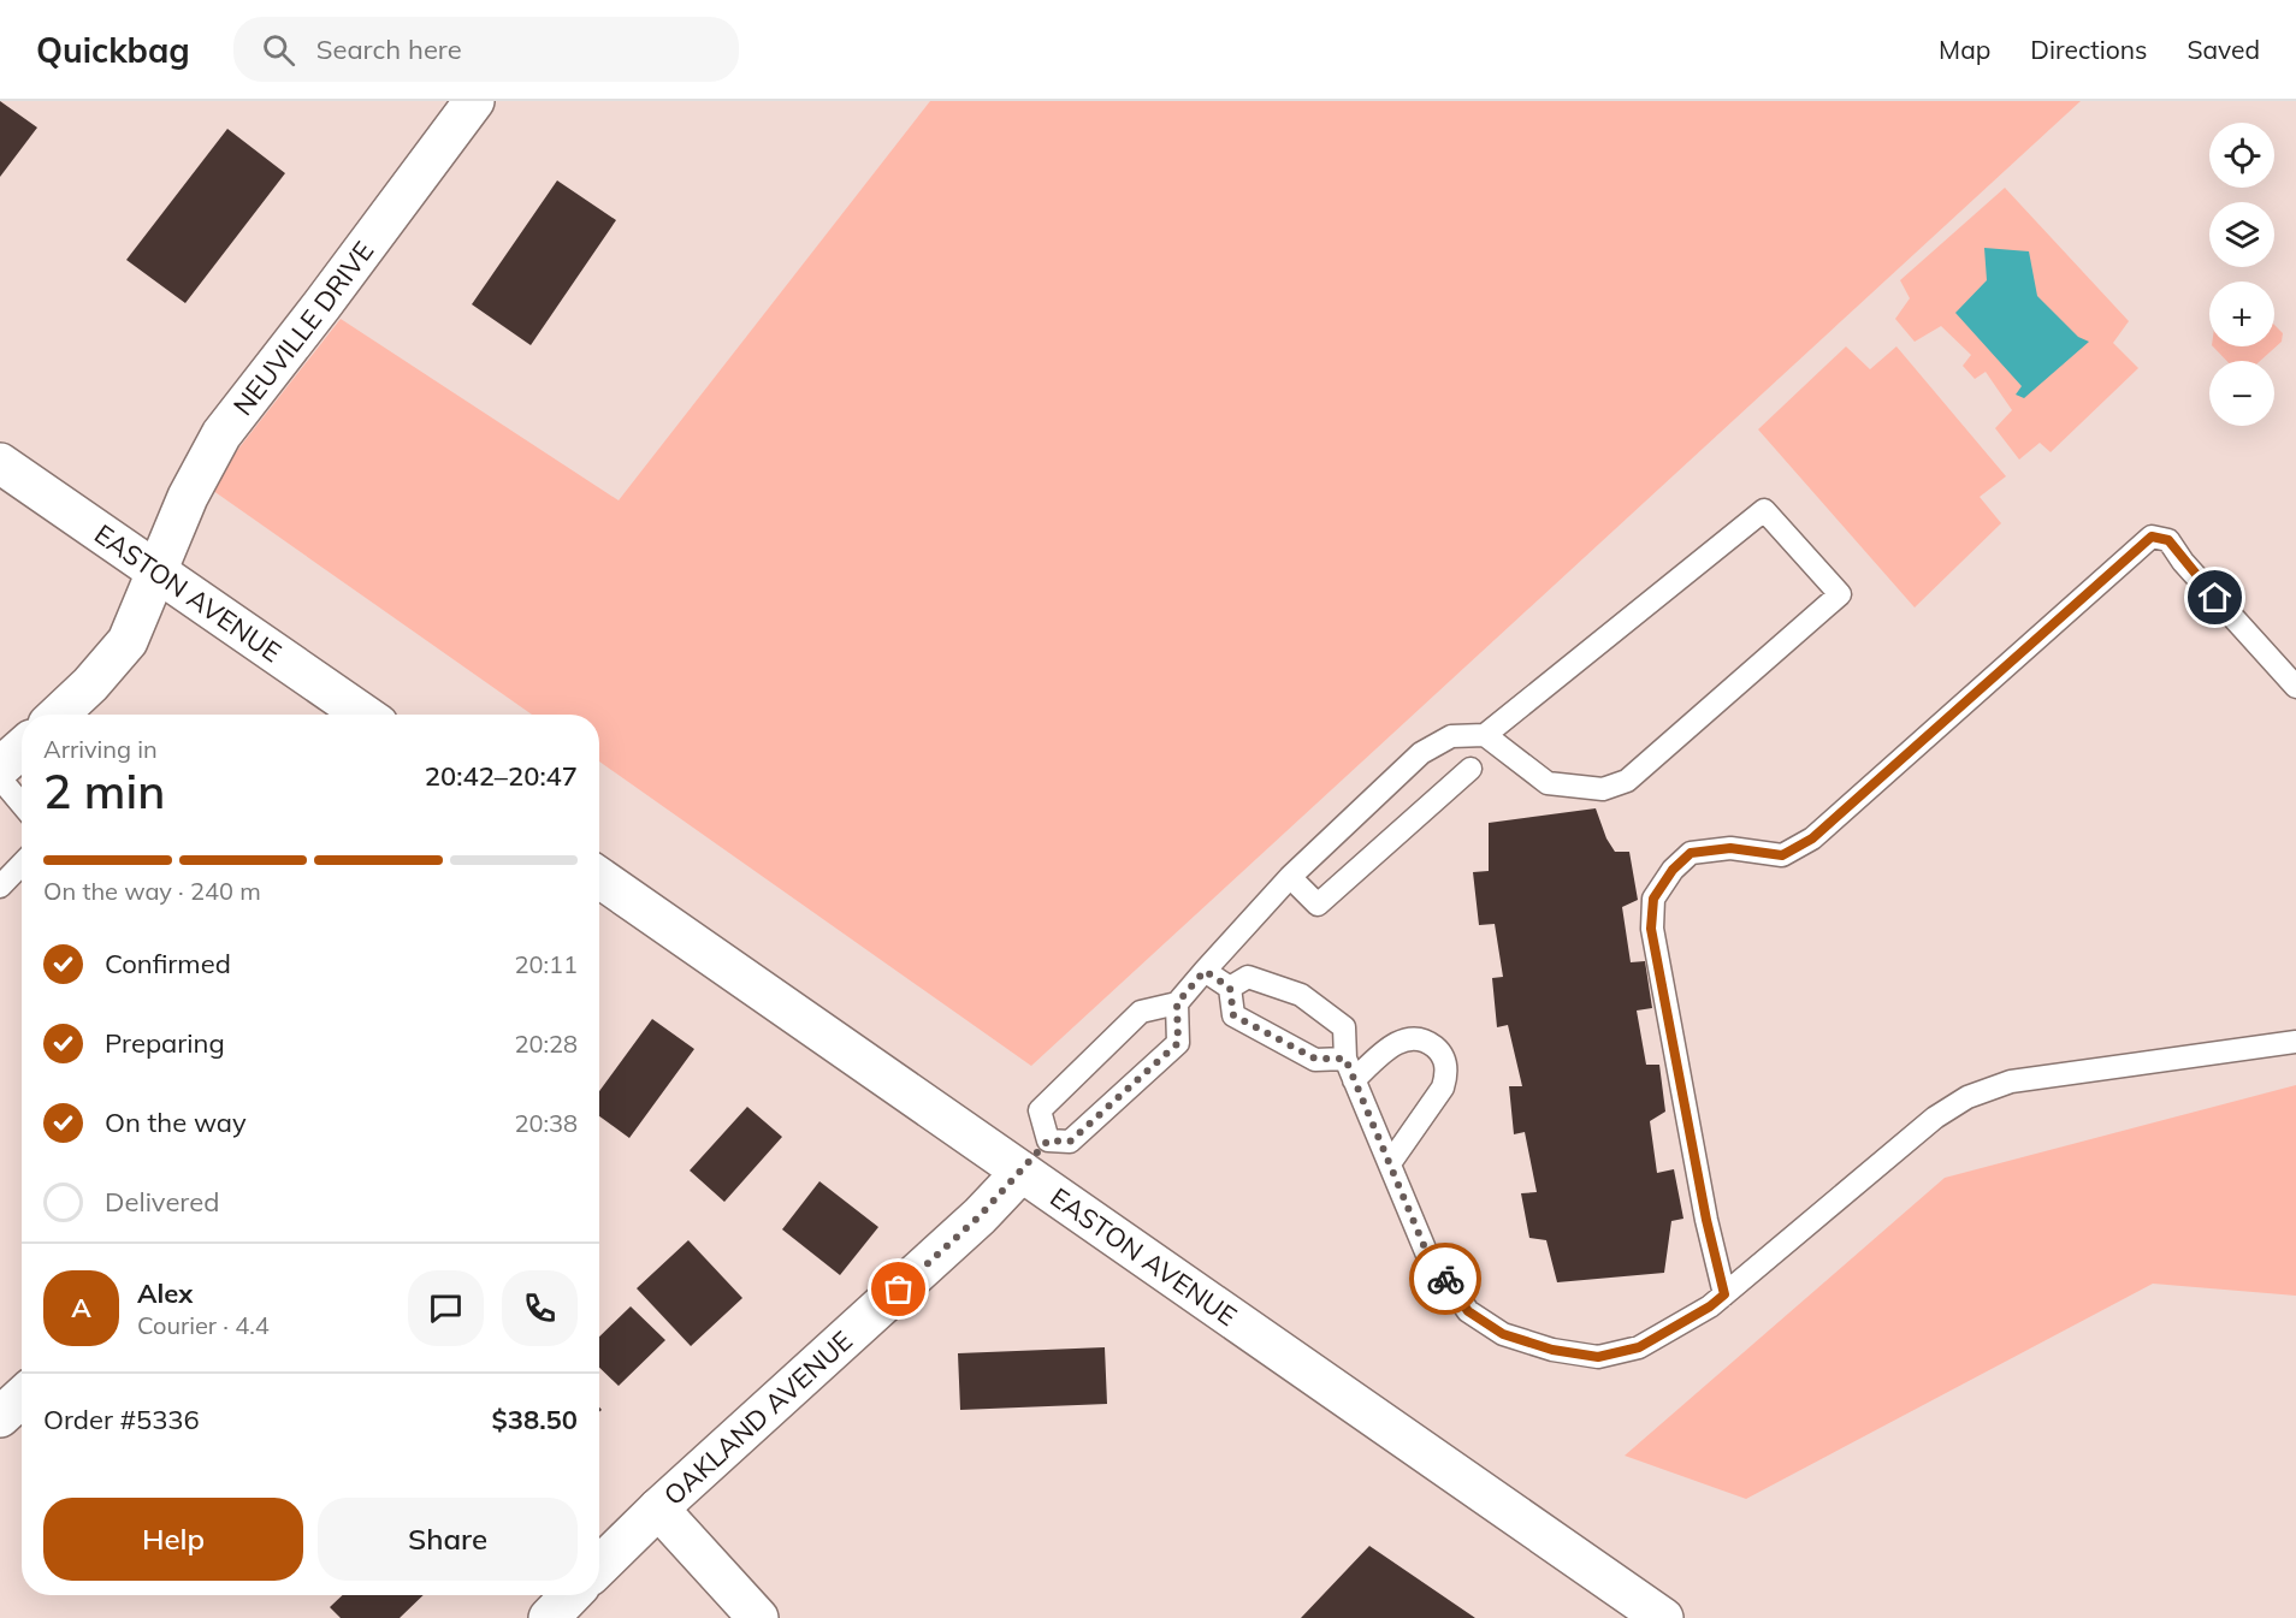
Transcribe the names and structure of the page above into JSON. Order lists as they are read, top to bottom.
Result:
{
  "streets": {
    "main road": ["NEUVILLE DRIVE", "EASTON AVENUE", "OAKLAND AVENUE"]
  },
  "crossings": [
    ["NEUVILLE DRIVE", "EASTON AVENUE"],
    ["EASTON AVENUE", "OAKLAND AVENUE"]
  ],
  "page": {
    "header": "Quickbag",
    "search": "Search here",
    "nav": ["Map", "Directions", "Saved"],
    "map_buttons": ["+", "−"],
    "heading": ["2 min", "Arriving in", "20:42–20:47"],
    "panel": [
      "Alex",
      "Courier · 4.4",
      "Order #5336",
      "$38.50"
    ],
    "bar": "On the way · 240 m",
    "list": [
      ["Confirmed", "20:11"],
      ["Preparing", "20:28"],
      ["On the way", "20:38"],
      "Delivered"
    ],
    "round": "A",
    "buttons": ["Help", "Share"]
  }
}
